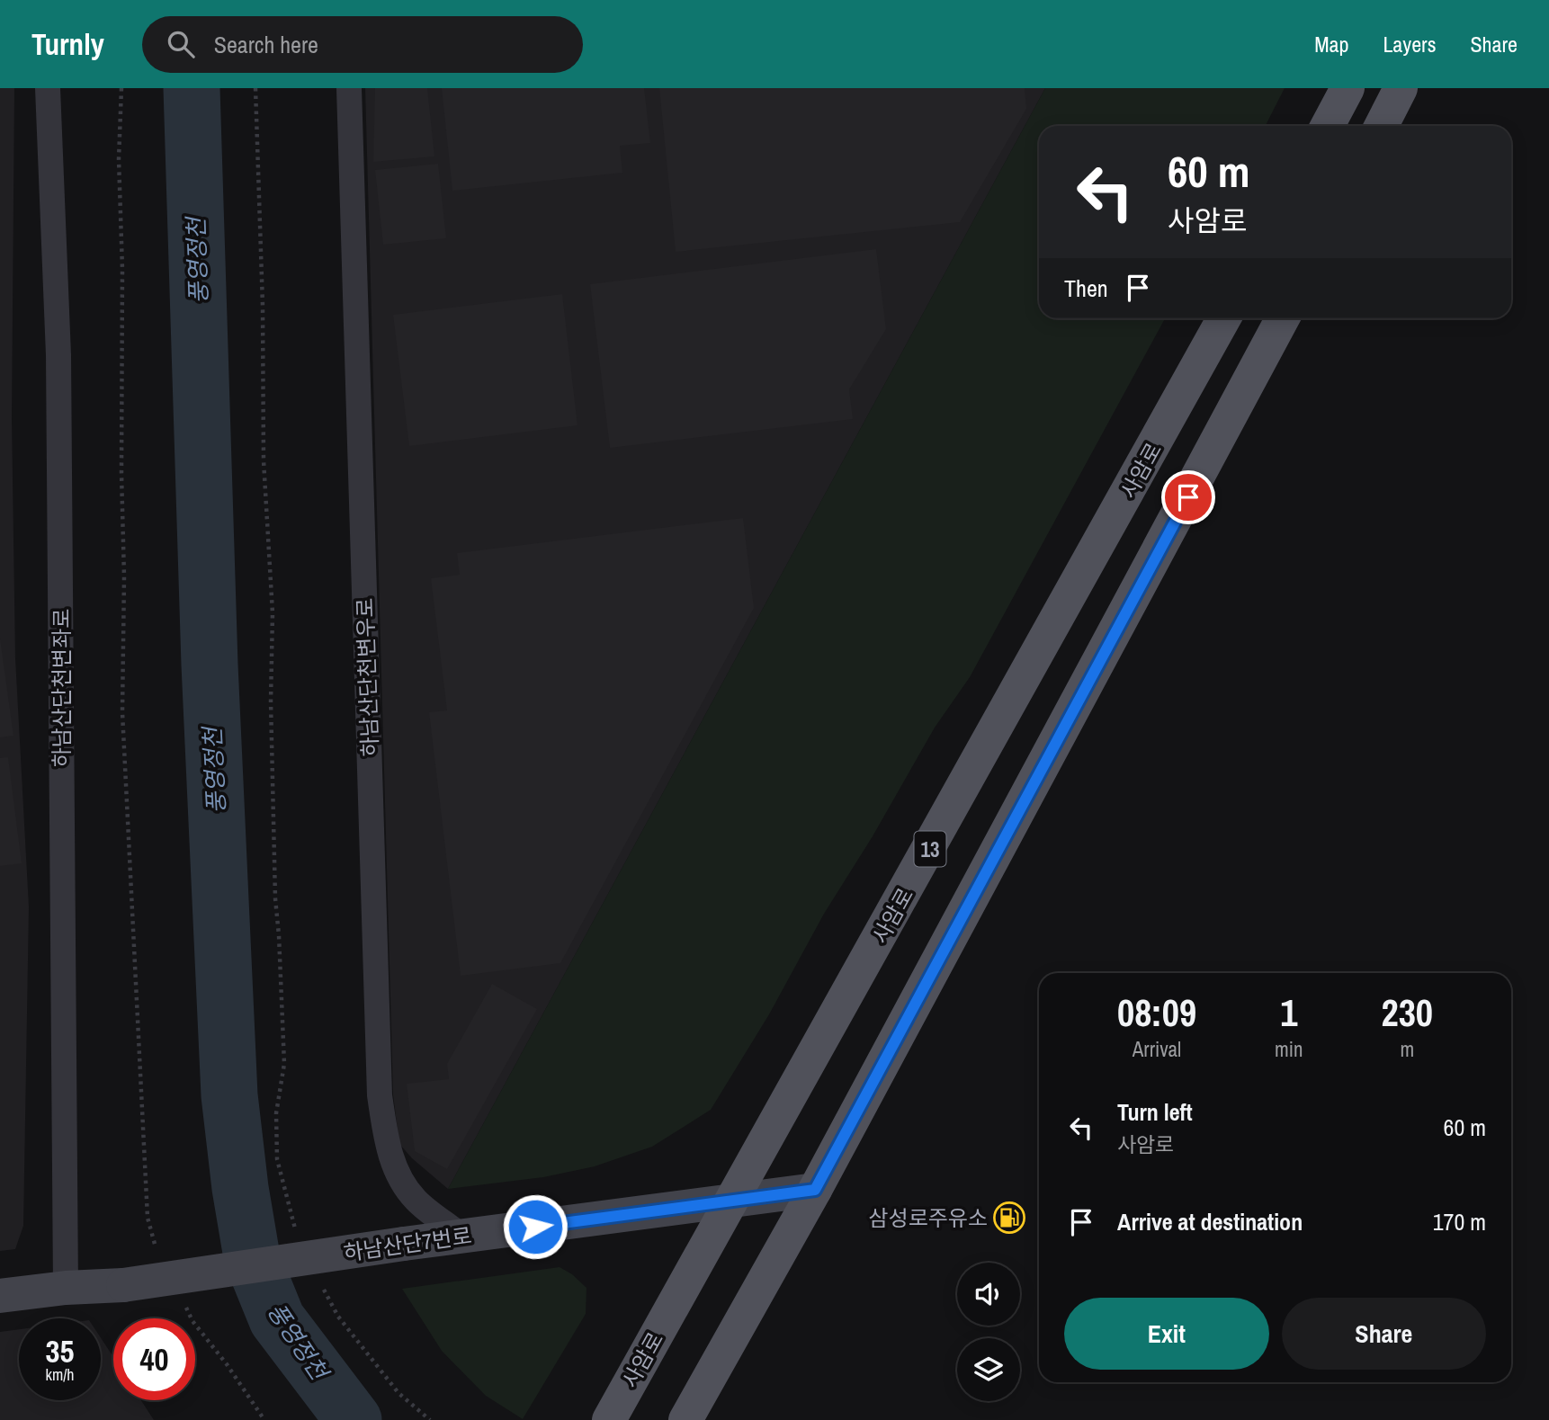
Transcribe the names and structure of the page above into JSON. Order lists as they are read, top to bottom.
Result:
{
  "streets": {
    "main road": ["사암로", "13"],
    "street": ["하남산단천변우로", "하남산단천변좌로", "하남산단7번로"]
  },
  "crossings": [
    ["사암로", "하남산단7번로"],
    ["하남산단천변우로", "하남산단7번로"],
    ["하남산단천변좌로", "하남산단7번로"]
  ],
  "water": ["풍영정천"],
  "places": {
    "fuel station": ["삼성로주유소"]
  },
  "page": {
    "header": "Turnly",
    "search": "Search here",
    "nav": ["Map", "Layers", "Share"],
    "turn": ["60 m", "사암로"],
    "then": "Then",
    "eta": [
      "08:09",
      "Arrival",
      "1",
      "min",
      "230",
      "m"
    ],
    "list": [
      {
        "name": "Turn left",
        "note": "사암로",
        "value": "60 m"
      },
      {
        "name": "Arrive at destination",
        "value": "170 m"
      }
    ],
    "buttons": ["Exit", "Share"],
    "speed": "35 km/h",
    "limit": "40"
  }
}
